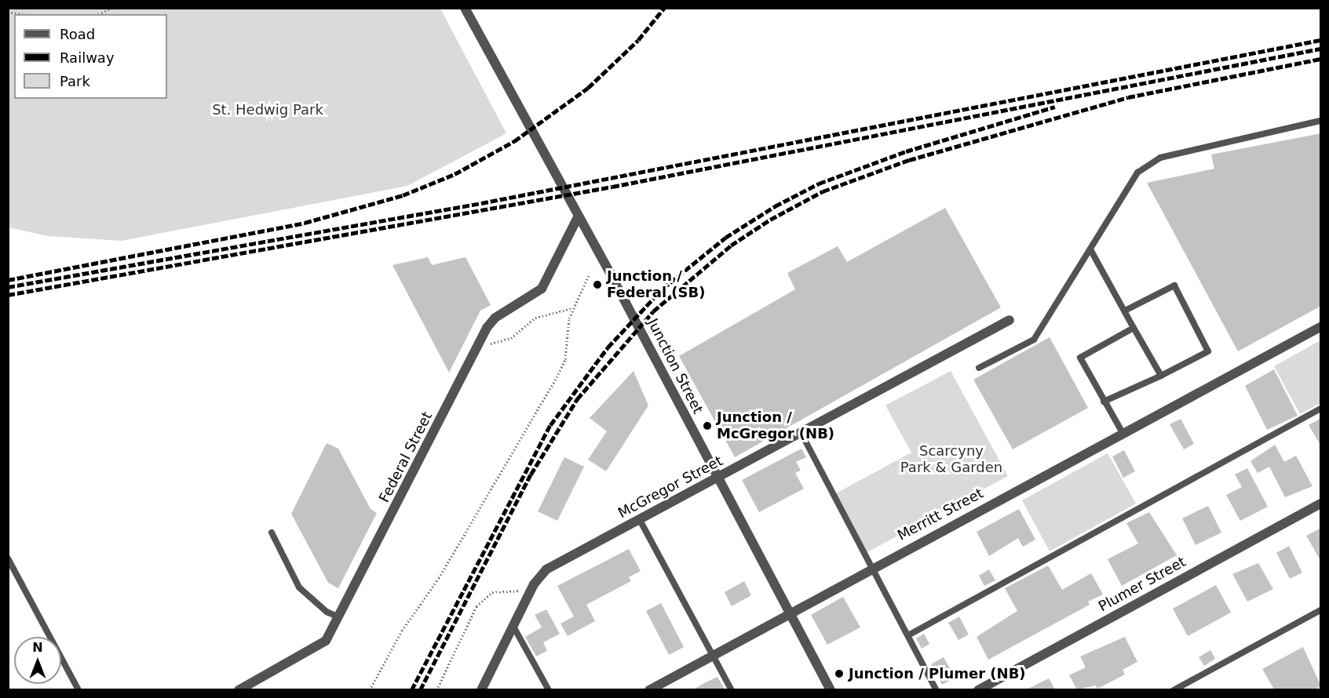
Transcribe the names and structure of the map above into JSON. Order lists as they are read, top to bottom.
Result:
{
  "streets": {
    "street": [
      "Junction Street",
      "Federal Street",
      "McGregor Street",
      "Merritt Street",
      "Plumer Street"
    ]
  },
  "crossings": [
    ["Junction Street", "Federal Street"],
    ["Junction Street", "McGregor Street"],
    ["Junction Street", "Merritt Street"]
  ],
  "parks": ["St. Hedwig Park", "Scarcyny Park & Garden"],
  "places": ["Junction / Federal (SB)", "Junction / McGregor (NB)", "Junction / Plumer (NB)"],
  "legend": ["Road", "Railway", "Park"],
  "north": "top"
}
